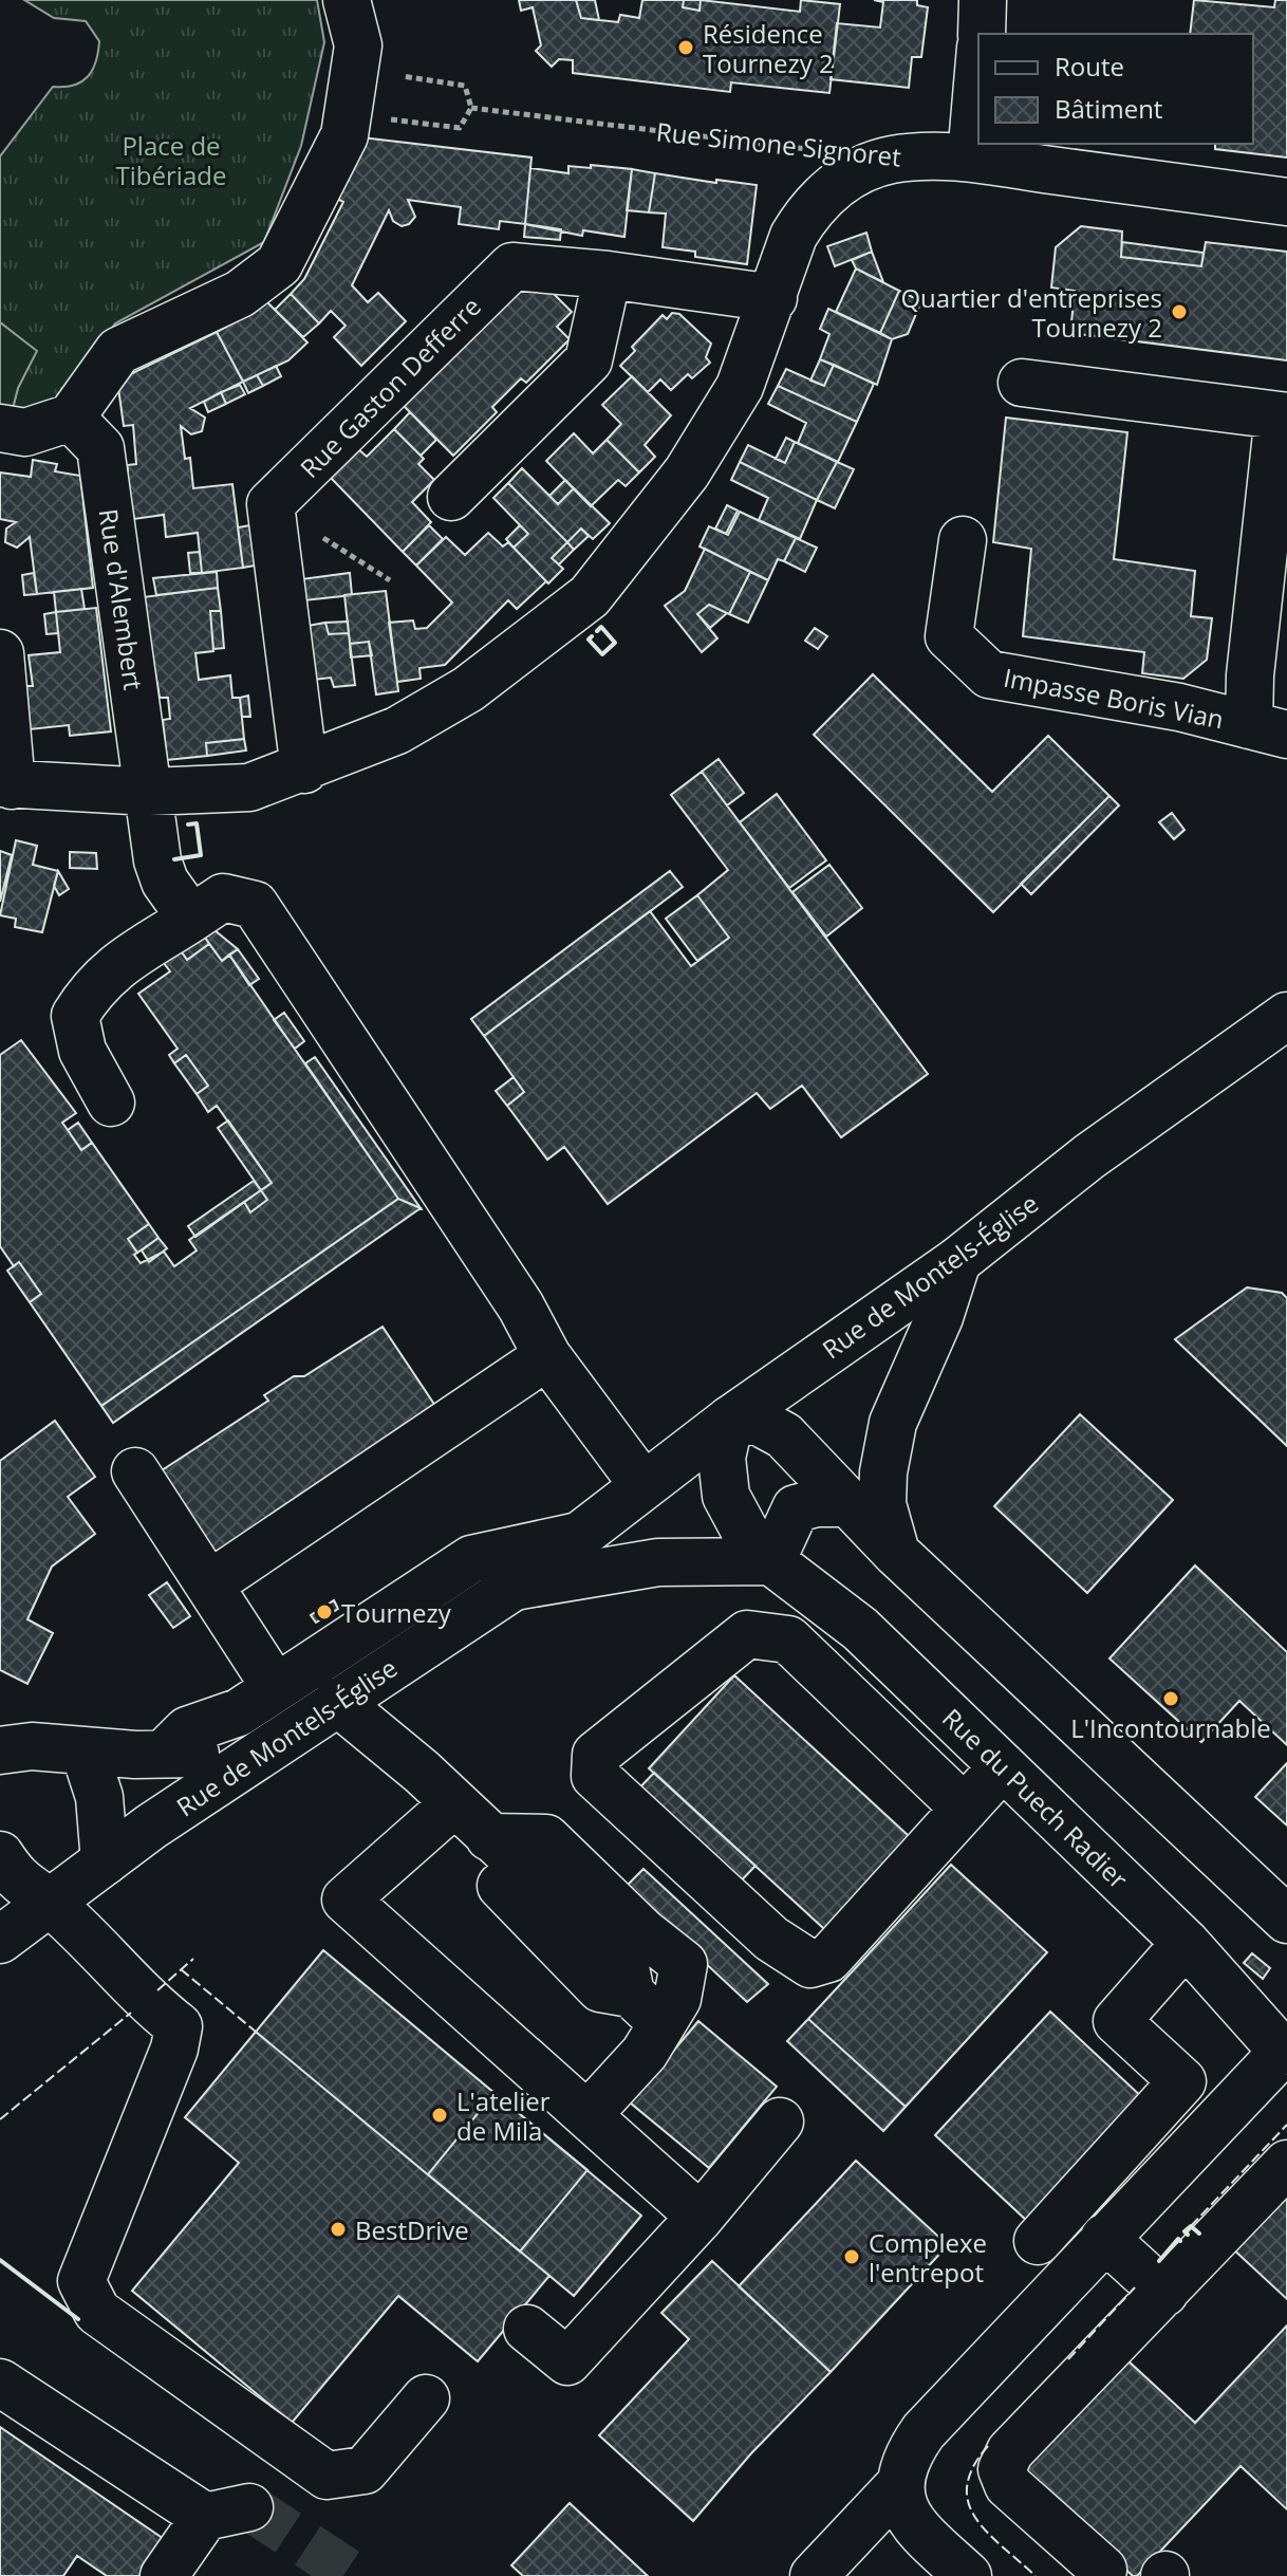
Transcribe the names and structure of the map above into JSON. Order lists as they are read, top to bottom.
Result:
{
  "streets": {
    "street": [
      "Rue Simone Signoret",
      "Rue Gaston Defferre",
      "Rue d'Alembert",
      "Impasse Boris Vian",
      "Rue de Montels-Église",
      "Rue du Puech Radier"
    ]
  },
  "crossings": [
    ["Rue Simone Signoret", "Rue Gaston Defferre"],
    ["Rue de Montels-Église", "Rue du Puech Radier"]
  ],
  "parks": ["Place de Tibériade"],
  "places": [
    "Résidence Tournezy 2",
    "Quartier d'entreprises Tournezy 2",
    "Tournezy",
    "L'Incontournable",
    "L'atelier de Mila",
    "BestDrive",
    "Complexe l'entrepot"
  ],
  "legend": ["Route", "Bâtiment"]
}
